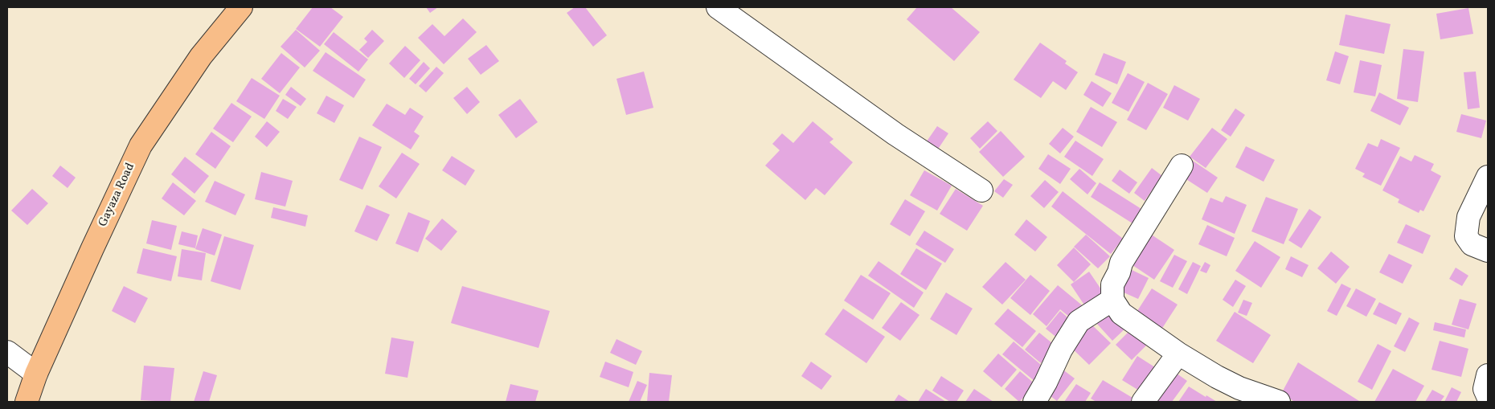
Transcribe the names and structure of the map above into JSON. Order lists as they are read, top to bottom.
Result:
{
  "streets": {
    "main road": ["Gayaza Road"]
  }
}
